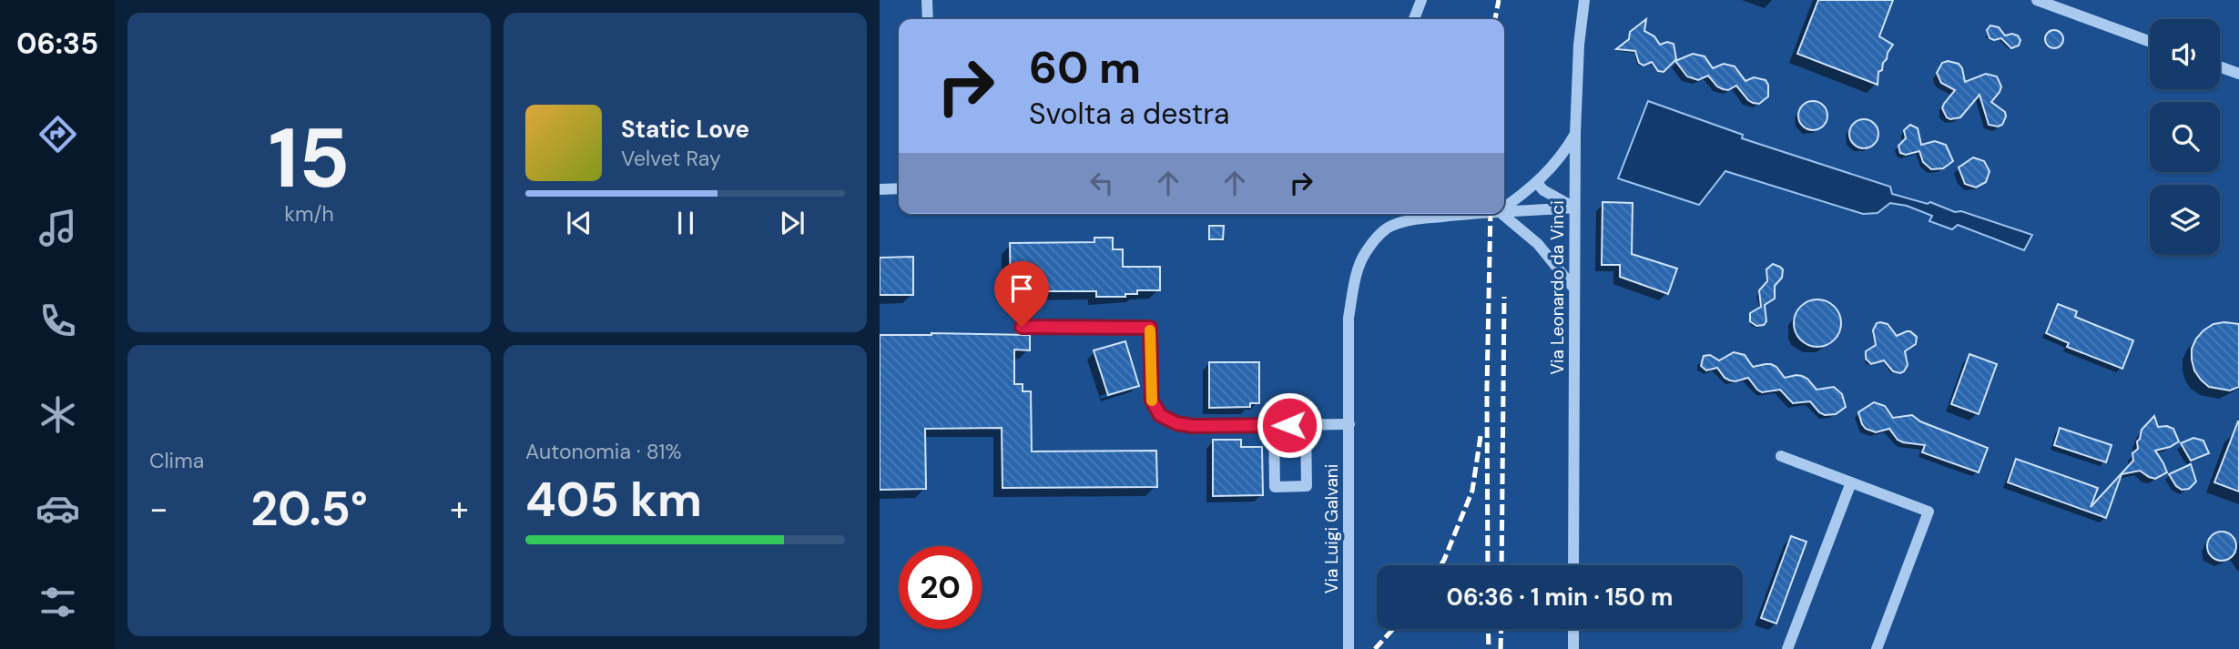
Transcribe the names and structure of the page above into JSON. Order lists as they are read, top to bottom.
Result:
{
  "streets": {
    "street": ["Via Leonardo da Vinci", "Via Luigi Galvani"]
  },
  "crossings": [
    ["Via Leonardo da Vinci", "Via Luigi Galvani"]
  ],
  "page": {
    "tabs": "06:35",
    "tile": [
      ["15", "km/h"],
      "Clima",
      ["Autonomia · 81%", "405 km"]
    ],
    "turn": ["60 m", "Svolta a destra"],
    "song": ["Static Love", "Velvet Ray"],
    "heat": ["−", "20.5°", "+"],
    "limit": "20",
    "trip": "06:36 · 1 min · 150 m"
  }
}
